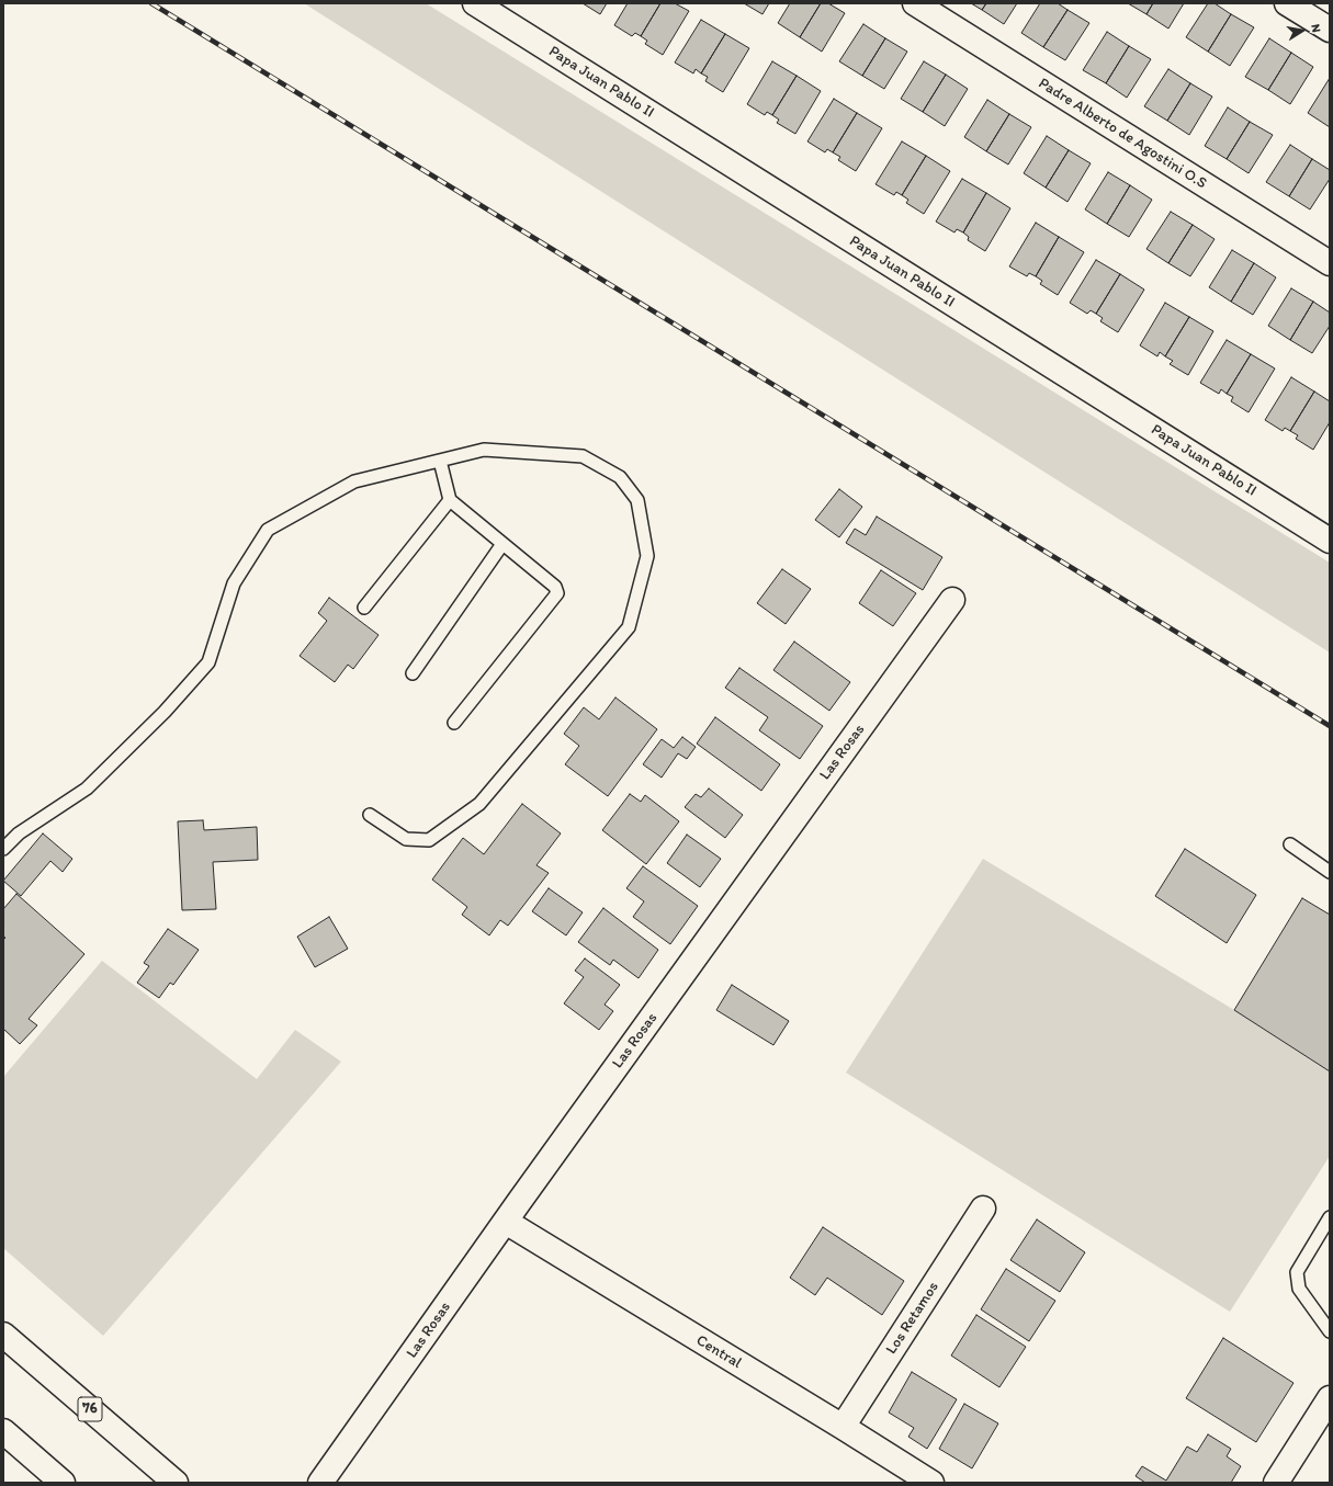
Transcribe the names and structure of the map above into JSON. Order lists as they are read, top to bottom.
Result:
{
  "streets": {
    "street": [
      "Papa Juan Pablo II",
      "Padre Alberto de Agostini O.S",
      "Las Rosas",
      "Los Retamos",
      "Central",
      "76"
    ]
  },
  "crossings": [
    ["Las Rosas", "Central"],
    ["Los Retamos", "Central"]
  ],
  "north": "right"
}
